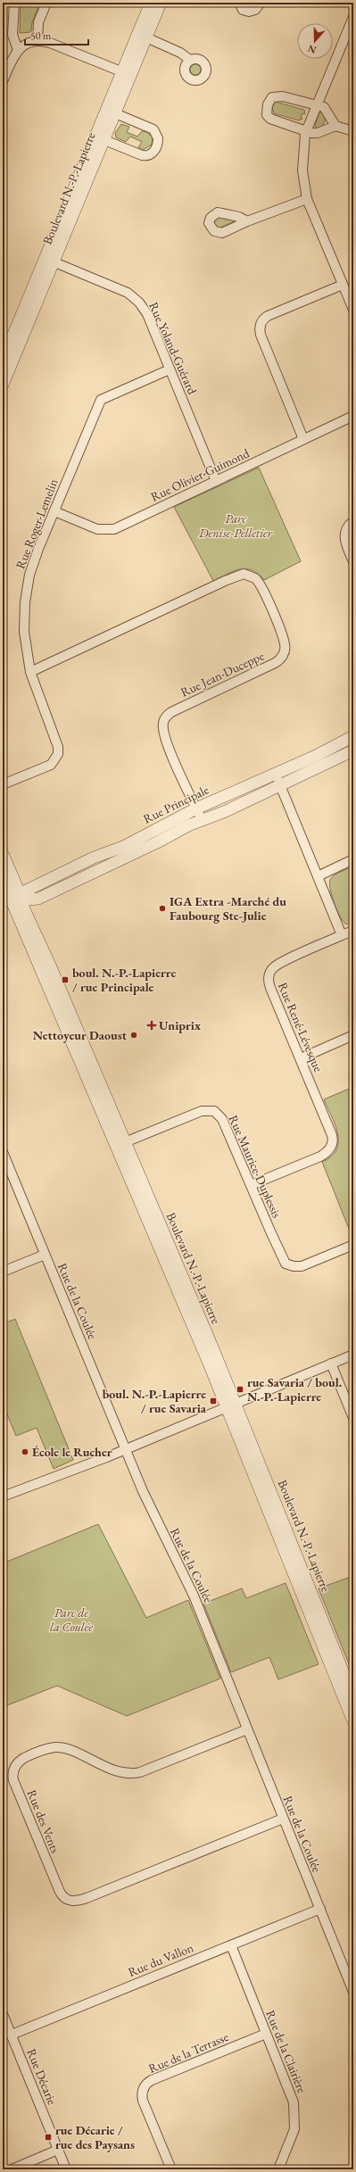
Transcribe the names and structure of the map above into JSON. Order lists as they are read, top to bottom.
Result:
{
  "streets": {
    "street": [
      "Boulevard N.-P.-Lapierre",
      "Rue Yoland-Guérard",
      "Rue Olivier-Guimond",
      "Rue Roger-Lemelin",
      "Rue Jean-Duceppe",
      "Rue Principale",
      "Rue René-Lévesque",
      "Rue Maurice-Duplessis",
      "Rue de la Coulée",
      "Rue des Vents",
      "Rue du Vallon",
      "Rue de la Clairière",
      "Rue de la Terrasse",
      "Rue Décarie"
    ]
  },
  "crossings": [
    ["Boulevard N.-P.-Lapierre", "Rue Yoland-Guérard"],
    ["Boulevard N.-P.-Lapierre", "Rue Principale"],
    ["Boulevard N.-P.-Lapierre", "Rue Maurice-Duplessis"],
    ["Rue Yoland-Guérard", "Rue Olivier-Guimond"],
    ["Rue Yoland-Guérard", "Rue Roger-Lemelin"],
    ["Rue Olivier-Guimond", "Rue Roger-Lemelin"],
    ["Rue Roger-Lemelin", "Rue Jean-Duceppe"],
    ["Rue Jean-Duceppe", "Rue Principale"],
    ["Rue René-Lévesque", "Rue Maurice-Duplessis"],
    ["Rue de la Coulée", "Rue des Vents"],
    ["Rue de la Coulée", "Rue du Vallon"],
    ["Rue du Vallon", "Rue de la Clairière"],
    ["Rue du Vallon", "Rue Décarie"],
    ["Rue de la Clairière", "Rue de la Terrasse"]
  ],
  "parks": ["Parc Denise-Pelletier", "Parc de la Coulée"],
  "places": {
    "other": ["IGA Extra -Marché du Faubourg Ste-Julie", "Nettoyeur Daoust", "École le Rucher"],
    "transit": [
      "boul. N.-P.-Lapierre / rue Principale",
      "rue Savaria / boul. N.-P.-Lapierre",
      "boul. N.-P.-Lapierre / rue Savaria",
      "rue Décarie / rue des Paysans"
    ],
    "health": ["Uniprix"]
  },
  "scale_bar": "50 m",
  "north": "bottom"
}
